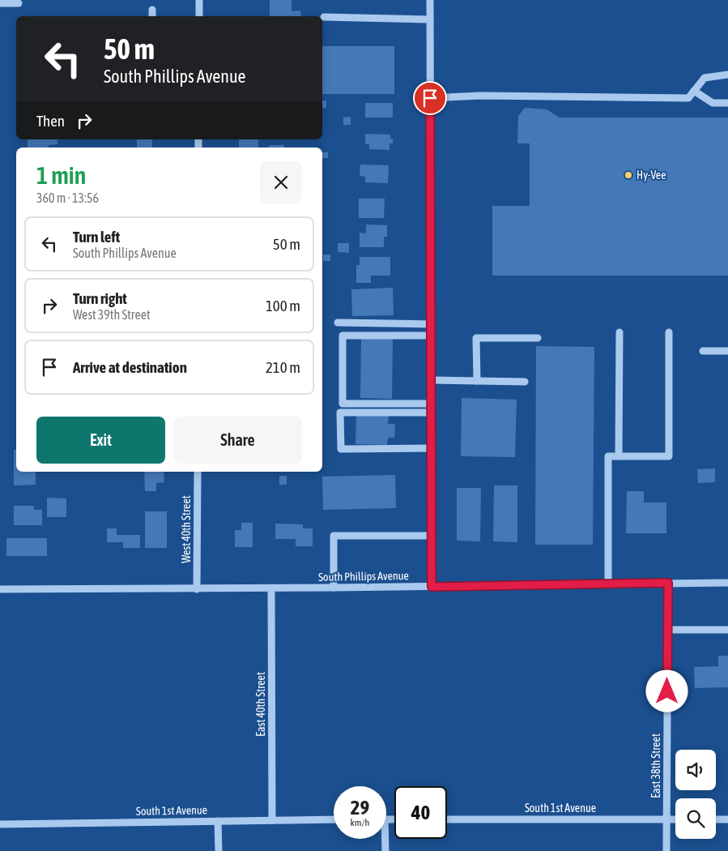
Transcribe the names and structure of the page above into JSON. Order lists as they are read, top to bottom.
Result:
{
  "streets": {
    "street": [
      "West 40th Street",
      "South Phillips Avenue",
      "East 40th Street",
      "East 38th Street",
      "South 1st Avenue"
    ]
  },
  "crossings": [
    ["West 40th Street", "South Phillips Avenue"],
    ["South Phillips Avenue", "East 40th Street"],
    ["South Phillips Avenue", "East 38th Street"],
    ["East 40th Street", "South 1st Avenue"],
    ["East 38th Street", "South 1st Avenue"]
  ],
  "places": ["Hy-Vee"],
  "page": {
    "turn": ["50 m", "South Phillips Avenue"],
    "then": "Then",
    "heading": ["1 min", "360 m · 13:56"],
    "list": [
      {
        "name": "Turn left",
        "note": "South Phillips Avenue",
        "value": "50 m"
      },
      {
        "name": "Turn right",
        "note": "West 39th Street",
        "value": "100 m"
      },
      {
        "name": "Arrive at destination",
        "value": "210 m"
      }
    ],
    "buttons": ["Exit", "Share"],
    "speed": "29 km/h",
    "limit": "40"
  }
}
